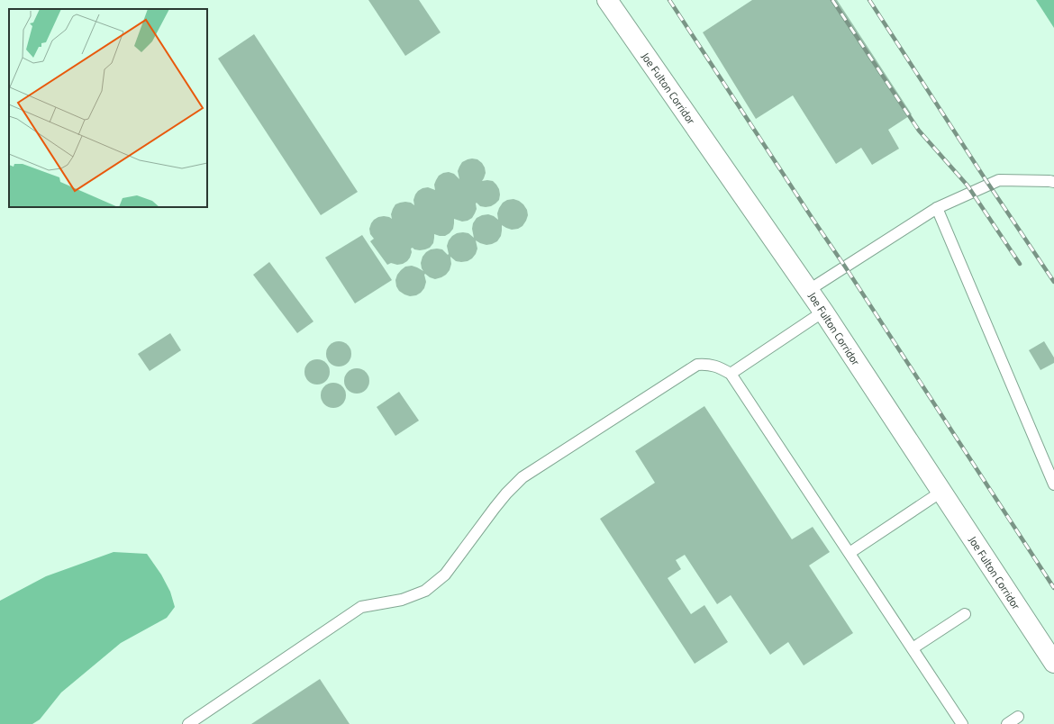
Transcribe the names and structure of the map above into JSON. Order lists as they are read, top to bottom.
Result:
{
  "streets": {
    "main road": ["Joe Fulton Corridor"]
  }
}
